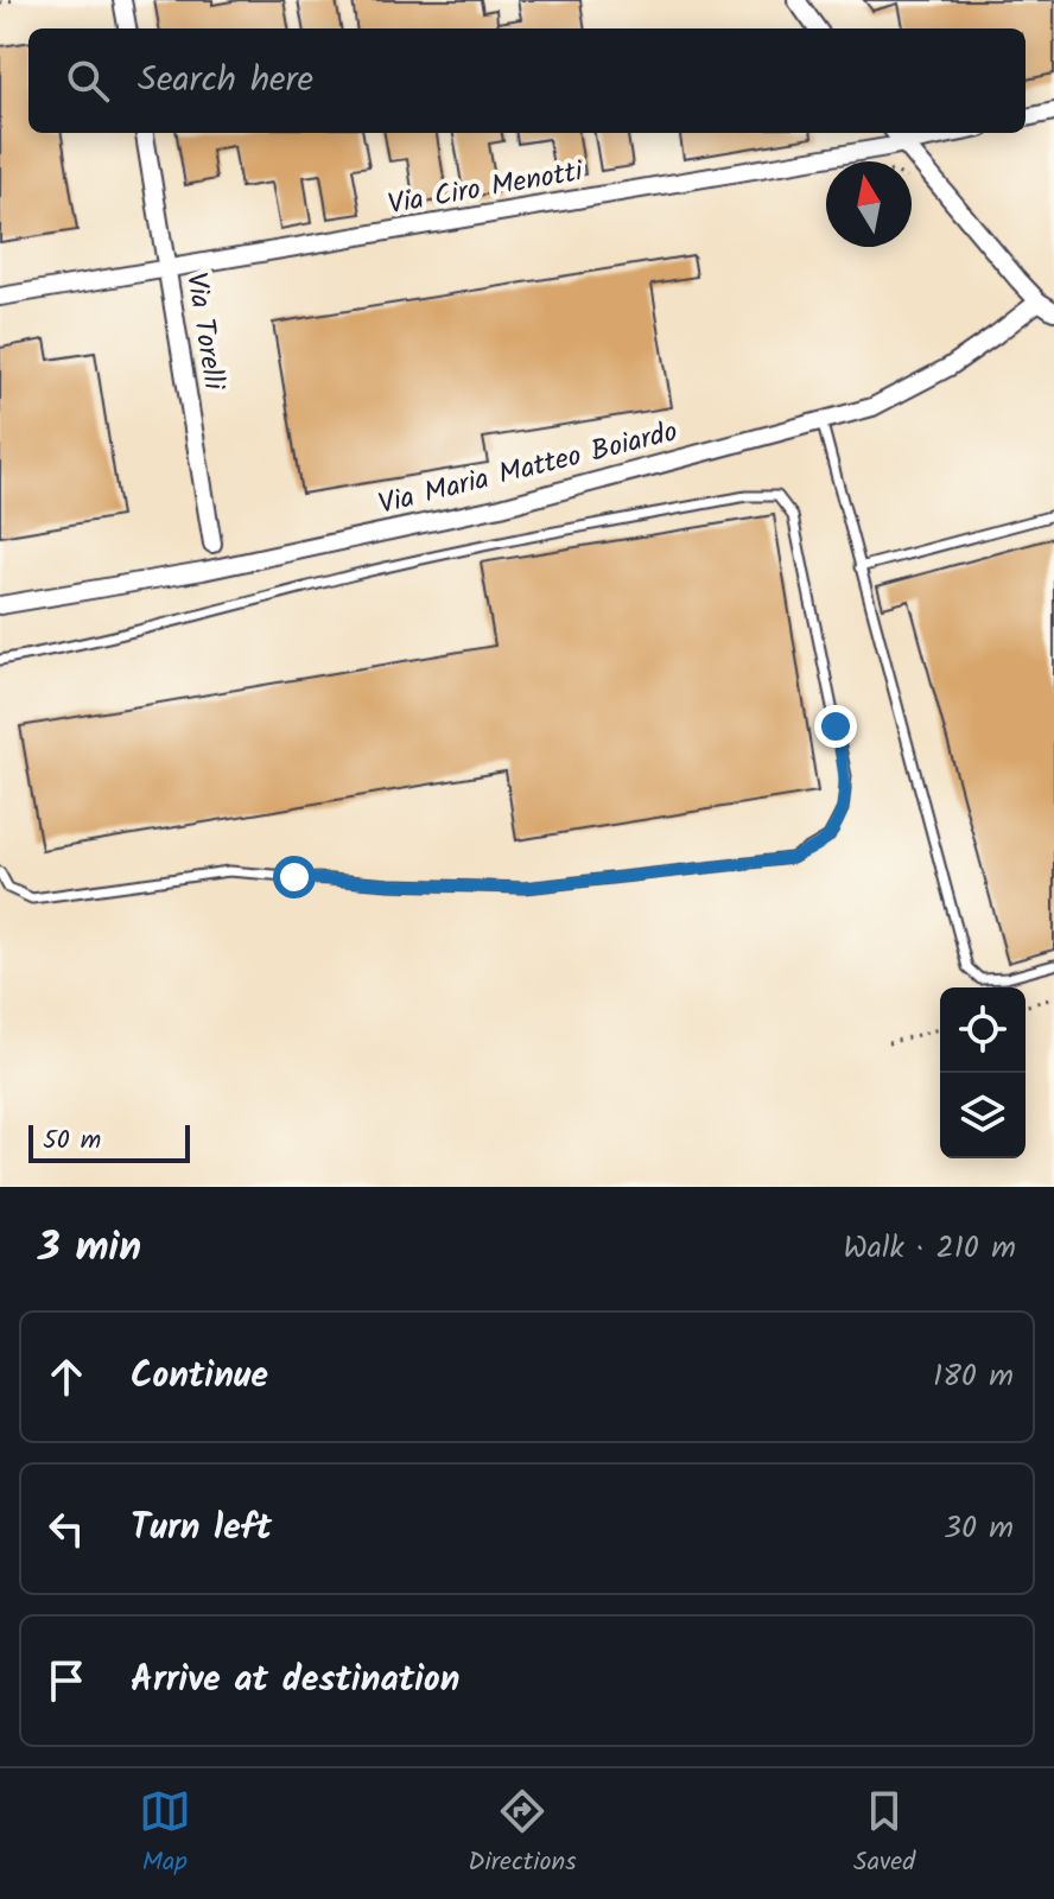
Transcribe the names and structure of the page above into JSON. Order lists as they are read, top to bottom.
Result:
{
  "streets": {
    "street": ["Via Ciro Menotti", "Via Torelli", "Via Maria Matteo Boiardo"]
  },
  "crossings": [
    ["Via Ciro Menotti", "Via Torelli"]
  ],
  "scale_bar": "50 m",
  "north": "top",
  "page": {
    "search": "Search here",
    "scale": "50 m",
    "heading": ["3 min", "Walk · 210 m"],
    "list": [
      ["Continue", "180 m"],
      ["Turn left", "30 m"],
      "Arrive at destination"
    ],
    "nav": ["Map", "Directions", "Saved"]
  }
}
